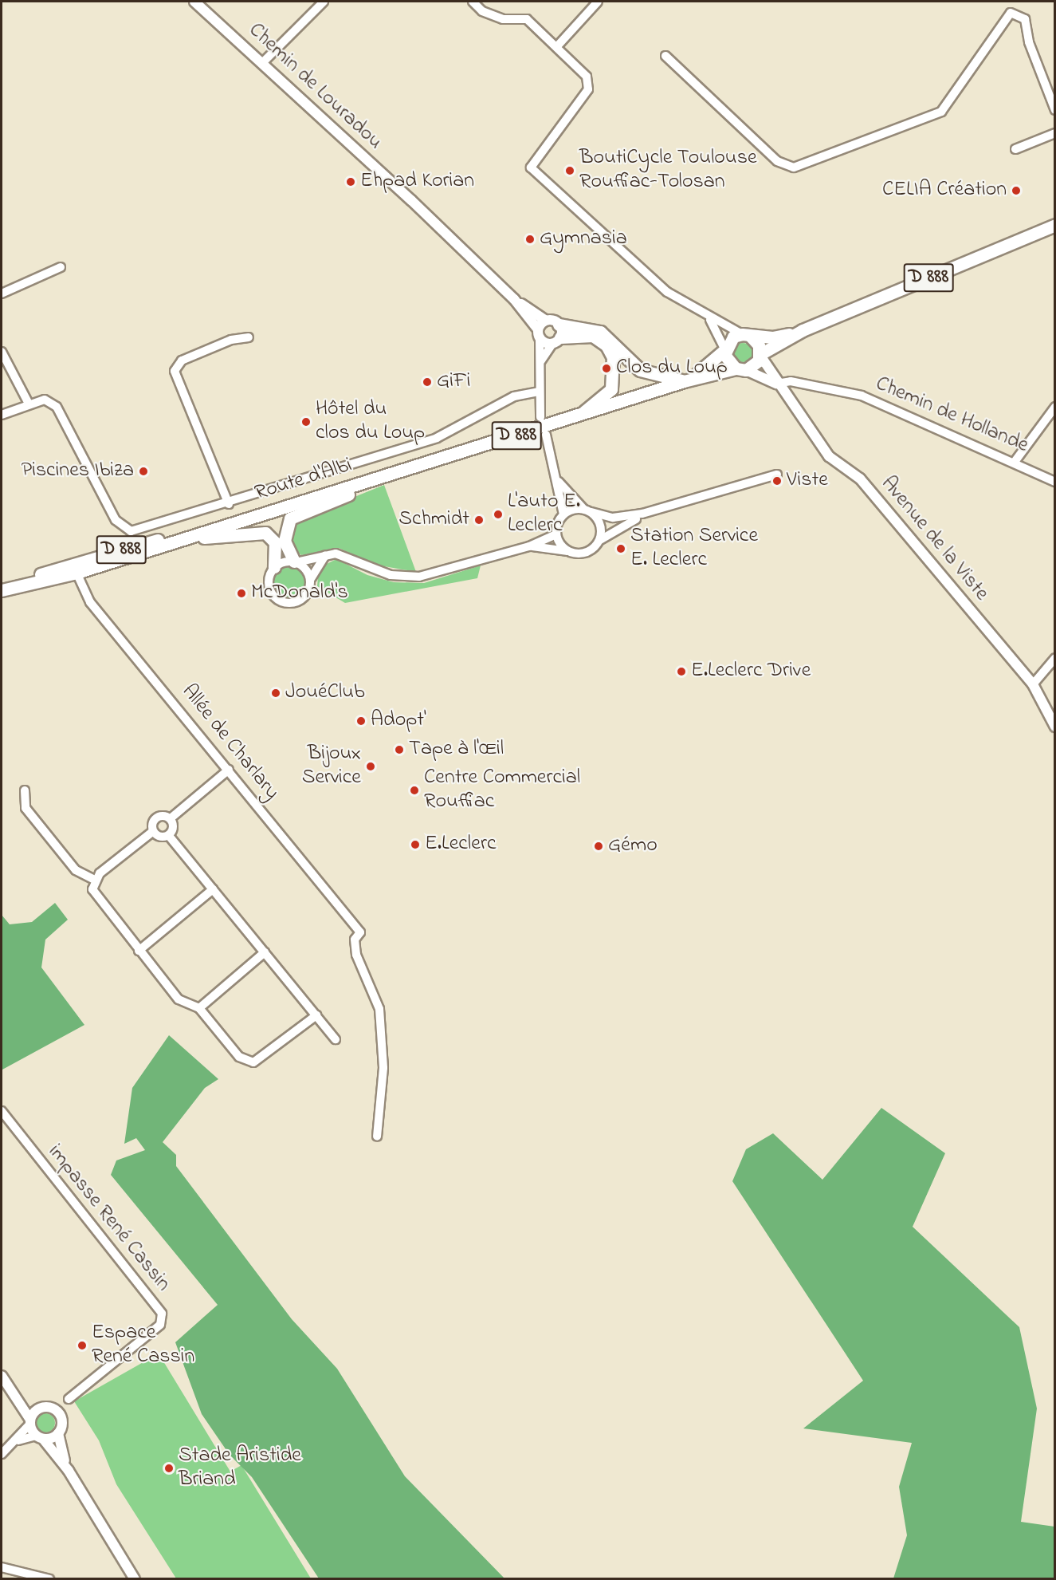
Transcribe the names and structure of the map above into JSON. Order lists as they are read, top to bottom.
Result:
{
  "streets": {
    "main road": ["D 888", "Route d'Albi"],
    "street": [
      "Chemin de Louradou",
      "Chemin de Hollande",
      "Avenue de la Viste",
      "Allée de Charlary",
      "impasse René Cassin"
    ]
  },
  "crossings": [
    ["D 888", "Route d'Albi"],
    ["D 888", "Avenue de la Viste"],
    ["Chemin de Hollande", "Avenue de la Viste"],
    ["Route d'Albi", "Avenue de la Viste"],
    ["Route d'Albi", "Allée de Charlary"]
  ],
  "places": [
    "BoutiCycle Toulouse Rouffiac-Tolosan",
    "Ehpad Korian",
    "CELIA Création",
    "Gymnasia",
    "Clos du Loup",
    "GiFi",
    "Hôtel du clos du Loup",
    "Piscines Ibiza",
    "Viste",
    "L'auto E. Leclerc",
    "Schmidt",
    "Station Service E. Leclerc",
    "McDonald's",
    "E.Leclerc Drive",
    "JouéClub",
    "Adopt'",
    "Tape à l'Œil",
    "Bijoux Service",
    "Centre Commercial Rouffiac",
    "E.Leclerc",
    "Gémo",
    "Espace René Cassin",
    "Stade Aristide Briand"
  ]
}
